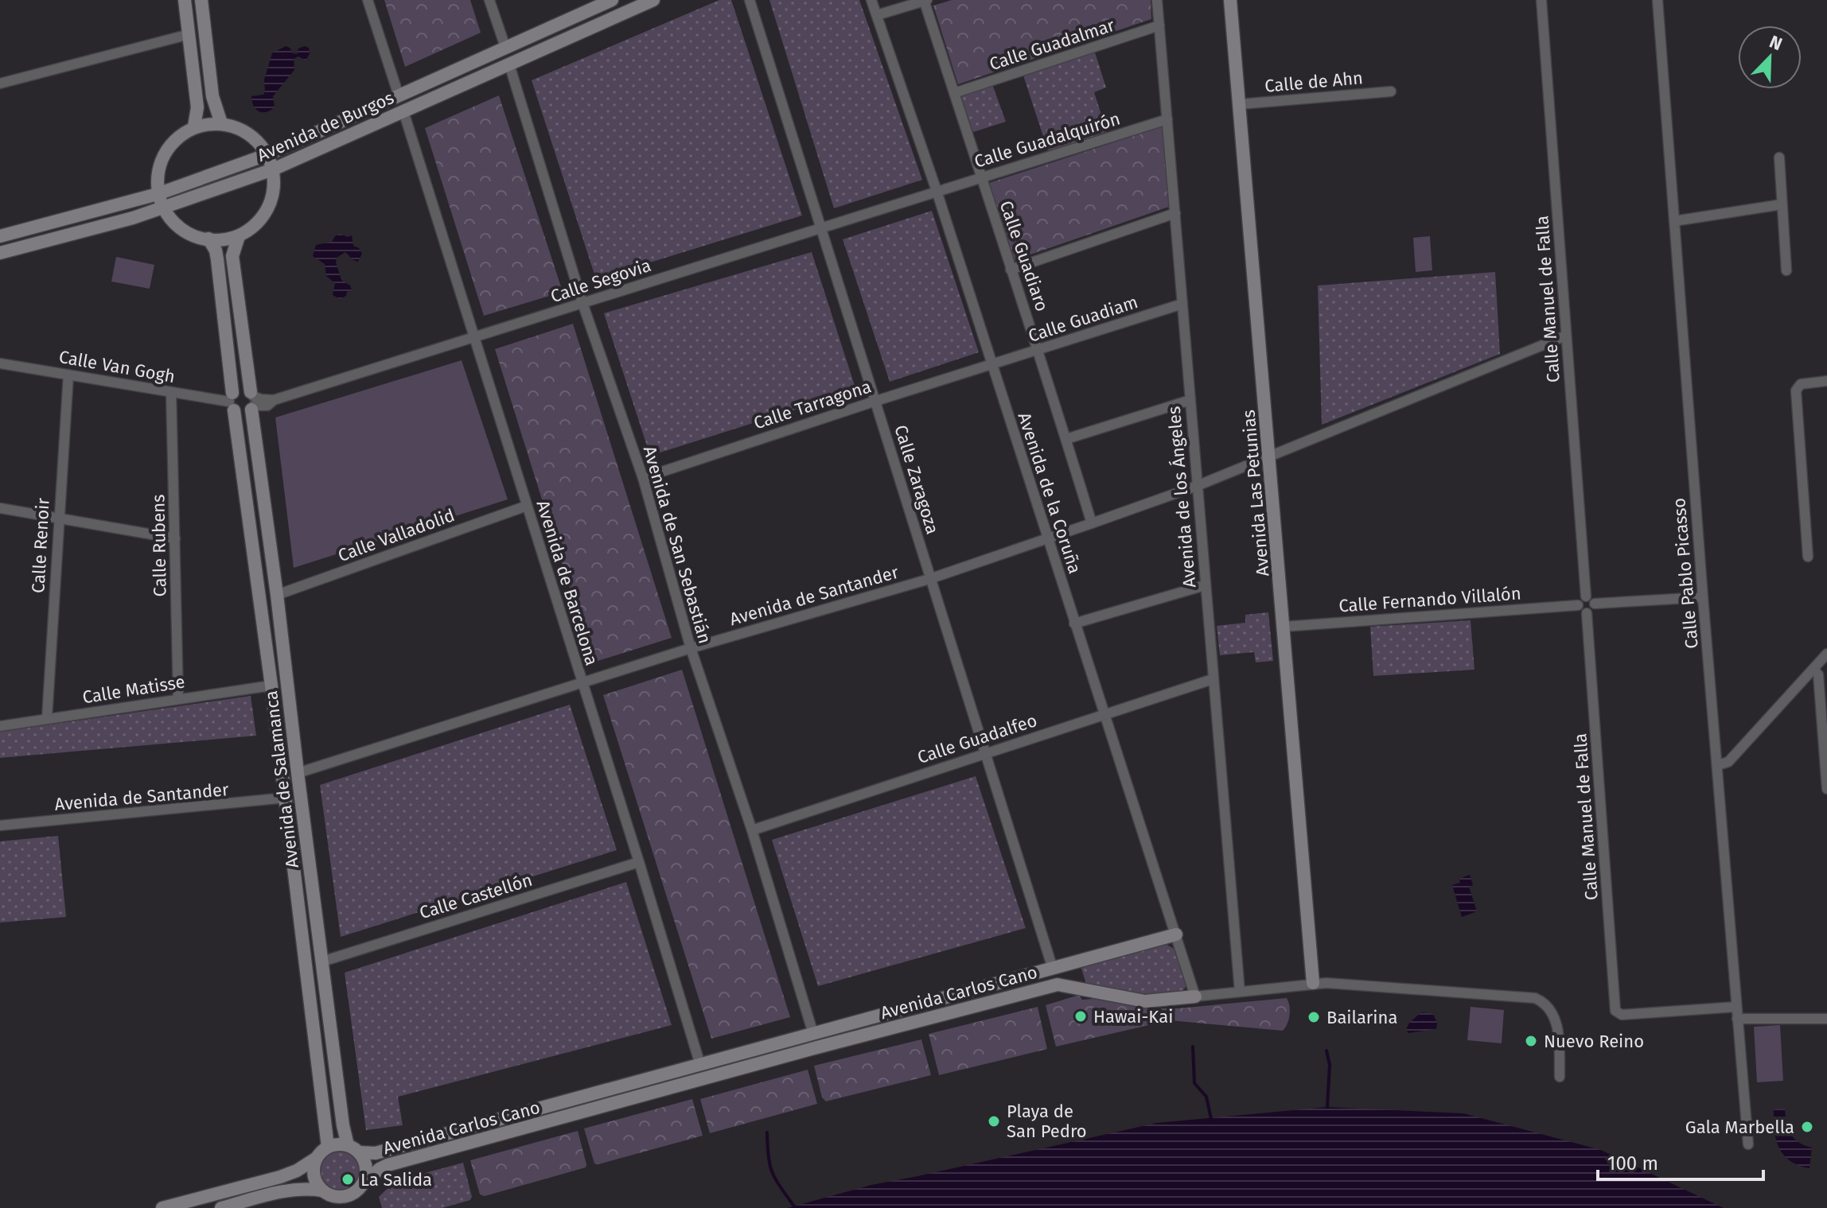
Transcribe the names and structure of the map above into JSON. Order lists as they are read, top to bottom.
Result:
{
  "streets": {
    "street": [
      "Calle Guadalmar",
      "Calle de Ahn",
      "Avenida de Burgos",
      "Calle Guadalquirón",
      "Calle Guadiaro",
      "Calle Segovia",
      "Calle Manuel de Falla",
      "Calle Guadiam",
      "Calle Van Gogh",
      "Calle Tarragona",
      "Calle Zaragoza",
      "Avenida de la Coruña",
      "Avenida Las Petunias",
      "Avenida de los Ángeles",
      "Calle Valladolid",
      "Avenida de San Sebastián",
      "Calle Renoir",
      "Calle Rubens",
      "Calle Pablo Picasso",
      "Avenida de Barcelona",
      "Avenida de Santander",
      "Calle Fernando Villalón",
      "Calle Matisse",
      "Calle Guadalfeo",
      "Avenida de Salamanca",
      "Calle Castellón",
      "Avenida Carlos Cano"
    ]
  },
  "crossings": [
    ["Calle Guadalmar", "Calle Guadiaro"],
    ["Calle Guadalmar", "Avenida de los Ángeles"],
    ["Calle de Ahn", "Avenida Las Petunias"],
    ["Avenida de Burgos", "Avenida de San Sebastián"],
    ["Avenida de Burgos", "Avenida de Barcelona"],
    ["Calle Guadalquirón", "Calle Guadiaro"],
    ["Calle Guadalquirón", "Calle Segovia"],
    ["Calle Guadalquirón", "Avenida de la Coruña"],
    ["Calle Guadalquirón", "Avenida de los Ángeles"],
    ["Calle Guadiaro", "Calle Guadiam"],
    ["Calle Guadiaro", "Avenida de Santander"],
    ["Calle Segovia", "Calle Zaragoza"],
    ["Calle Segovia", "Avenida de la Coruña"],
    ["Calle Segovia", "Avenida de San Sebastián"],
    ["Calle Segovia", "Avenida de Barcelona"],
    ["Calle Segovia", "Avenida de Salamanca"],
    ["Calle Manuel de Falla", "Calle Pablo Picasso"],
    ["Calle Manuel de Falla", "Avenida de Santander"],
    ["Calle Manuel de Falla", "Calle Fernando Villalón"],
    ["Calle Guadiam", "Calle Tarragona"],
    ["Calle Guadiam", "Avenida de la Coruña"],
    ["Calle Guadiam", "Avenida de los Ángeles"],
    ["Calle Van Gogh", "Calle Renoir"],
    ["Calle Van Gogh", "Calle Rubens"],
    ["Calle Van Gogh", "Avenida de Salamanca"],
    ["Calle Tarragona", "Calle Zaragoza"],
    ["Calle Tarragona", "Avenida de la Coruña"],
    ["Calle Tarragona", "Avenida de San Sebastián"],
    ["Calle Zaragoza", "Avenida de Santander"],
    ["Calle Zaragoza", "Calle Guadalfeo"],
    ["Calle Zaragoza", "Avenida Carlos Cano"],
    ["Avenida de la Coruña", "Avenida de Santander"],
    ["Avenida de la Coruña", "Calle Guadalfeo"],
    ["Avenida de la Coruña", "Avenida Carlos Cano"],
    ["Avenida Las Petunias", "Avenida de Santander"],
    ["Avenida Las Petunias", "Calle Fernando Villalón"],
    ["Avenida Las Petunias", "Avenida Carlos Cano"],
    ["Avenida de los Ángeles", "Avenida de Santander"],
    ["Avenida de los Ángeles", "Calle Guadalfeo"],
    ["Avenida de los Ángeles", "Avenida Carlos Cano"],
    ["Calle Valladolid", "Avenida de Barcelona"],
    ["Calle Valladolid", "Avenida de Salamanca"],
    ["Avenida de San Sebastián", "Avenida de Santander"],
    ["Avenida de San Sebastián", "Calle Guadalfeo"],
    ["Avenida de San Sebastián", "Avenida Carlos Cano"],
    ["Calle Renoir", "Calle Matisse"],
    ["Calle Rubens", "Calle Matisse"],
    ["Avenida de Barcelona", "Avenida de Santander"],
    ["Avenida de Barcelona", "Calle Castellón"],
    ["Avenida de Barcelona", "Avenida Carlos Cano"],
    ["Avenida de Santander", "Avenida de Salamanca"],
    ["Calle Matisse", "Avenida de Salamanca"],
    ["Avenida de Salamanca", "Calle Castellón"],
    ["Avenida de Salamanca", "Avenida Carlos Cano"]
  ],
  "places": [
    "Hawai-Kai",
    "Bailarina",
    "Nuevo Reino",
    "Playa de San Pedro",
    "Gala Marbella",
    "La Salida"
  ],
  "scale_bar": "100 m",
  "north": "top right"
}
